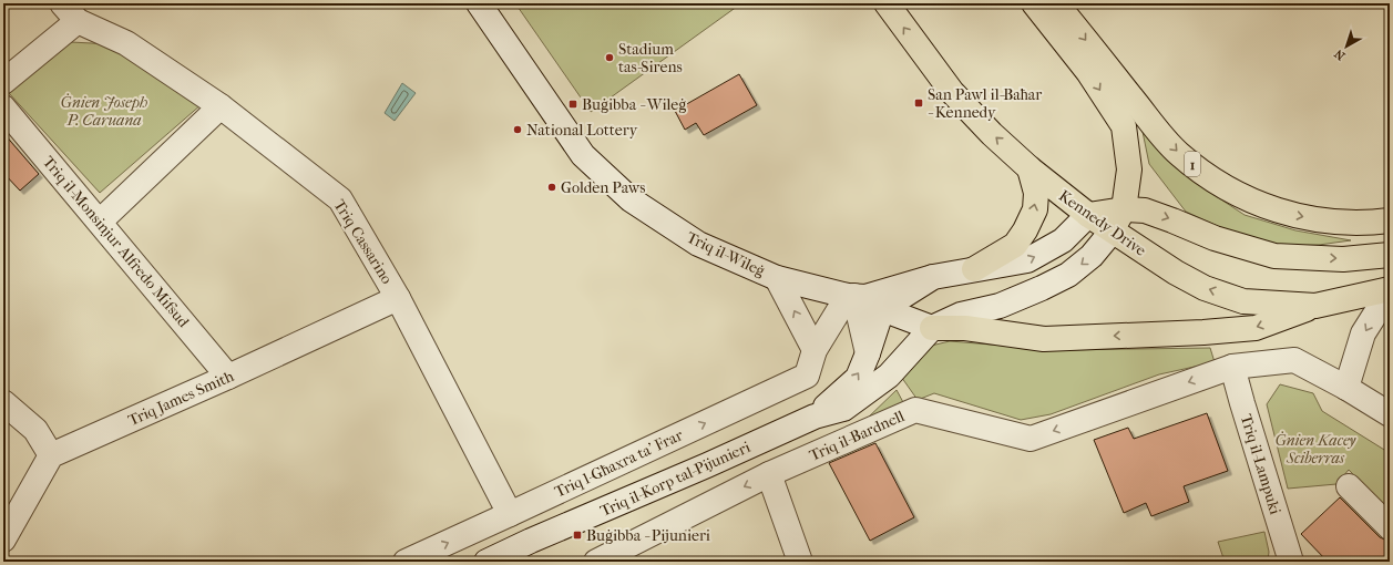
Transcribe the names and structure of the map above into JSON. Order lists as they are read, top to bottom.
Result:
{
  "streets": {
    "highway": ["1", "Kennedy Drive"],
    "street": [
      "Triq il-Monsinjur Alfredo Mifsud",
      "Triq Cassarino",
      "Triq il-Wileġ",
      "Triq James Smith",
      "Triq il-Bardnell",
      "Triq l-Għaxra ta' Frar",
      "Triq il-Lampuki",
      "Triq il-Korp tal-Pijunieri"
    ]
  },
  "crossings": [
    ["Triq il-Monsinjur Alfredo Mifsud", "Triq James Smith"],
    ["Triq Cassarino", "Triq James Smith"],
    ["Triq Cassarino", "Triq l-Għaxra ta' Frar"],
    ["Triq il-Wileġ", "Triq l-Għaxra ta' Frar"],
    ["Triq il-Wileġ", "Triq il-Korp tal-Pijunieri"],
    ["Triq il-Bardnell", "Triq il-Lampuki"],
    ["Triq l-Għaxra ta' Frar", "Triq il-Korp tal-Pijunieri"]
  ],
  "one_way": ["Triq l-Għaxra ta' Frar"],
  "parks": ["Ġnien Joseph P. Caruana", "Ġnien Kacey Sciberras"],
  "places": {
    "other": ["Stadium tas-Sirens", "National Lottery", "Golden Paws"],
    "transit": ["San Pawl il-Baħar - Kennedy", "Buġibba - Wileġ", "Buġibba - Pijunieri"]
  },
  "north": "bottom left"
}
